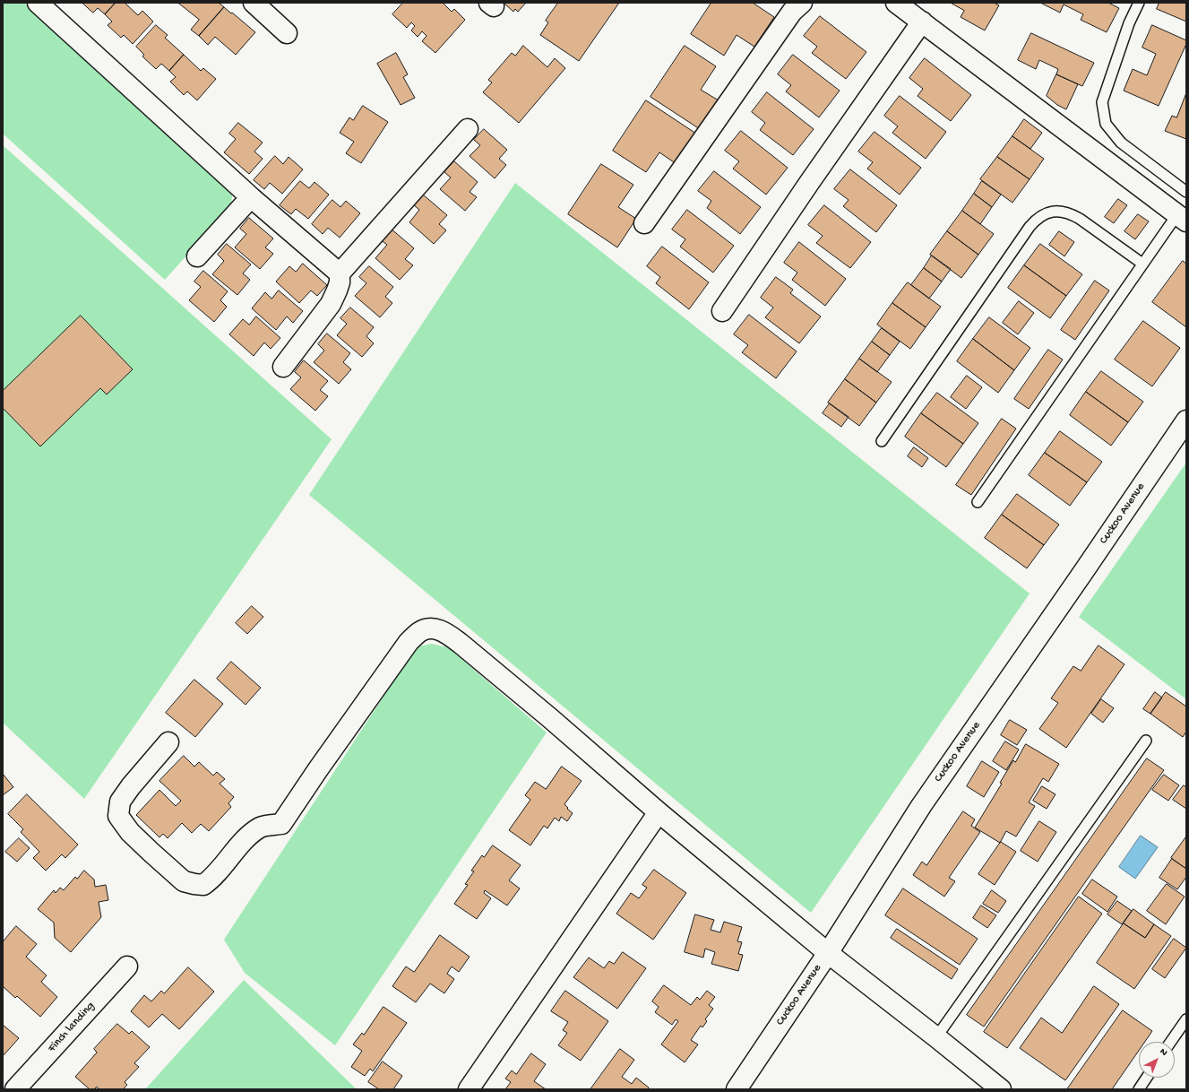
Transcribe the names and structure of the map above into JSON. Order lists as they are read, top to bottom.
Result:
{
  "streets": {
    "street": ["Cuckoo Avenue", "Finch landing"]
  },
  "north": "top right"
}
